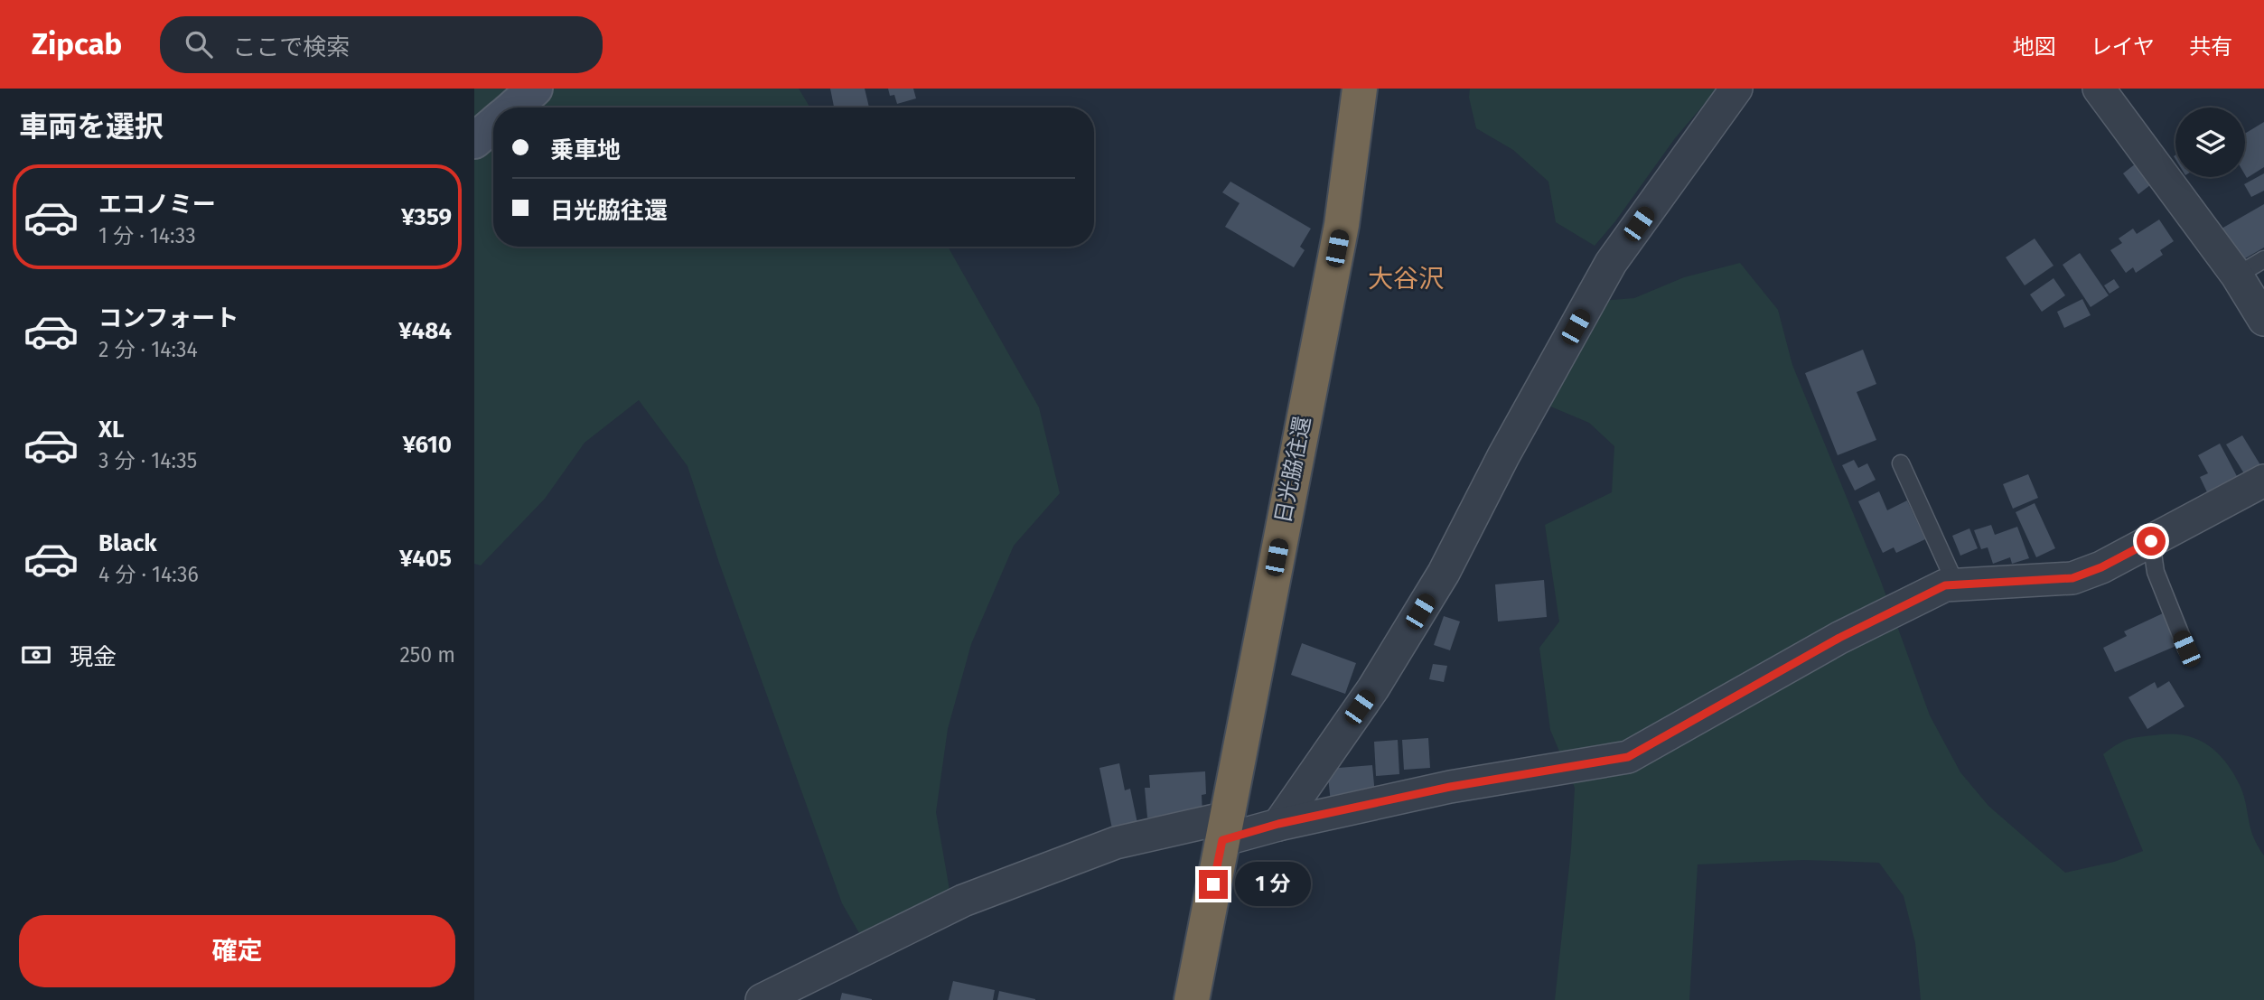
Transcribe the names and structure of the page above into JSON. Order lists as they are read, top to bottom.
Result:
{
  "streets": {
    "highway": ["日光脇往還"]
  },
  "districts": ["大谷沢"],
  "page": {
    "header": "Zipcab",
    "search": "ここで検索",
    "nav": ["地図", "レイヤ", "共有"],
    "heading": "車両を選択",
    "banner": ["乗車地", "日光脇往還"],
    "list": [
      {
        "name": "エコノミー",
        "note": "1 分 · 14:33",
        "value": "¥359"
      },
      {
        "name": "コンフォート",
        "note": "2 分 · 14:34",
        "value": "¥484"
      },
      {
        "name": "XL",
        "note": "3 分 · 14:35",
        "value": "¥610"
      },
      {
        "name": "Black",
        "note": "4 分 · 14:36",
        "value": "¥405"
      }
    ],
    "pay": ["現金", "250 m"],
    "bubble": "1 分",
    "buttons": "確定"
  }
}
